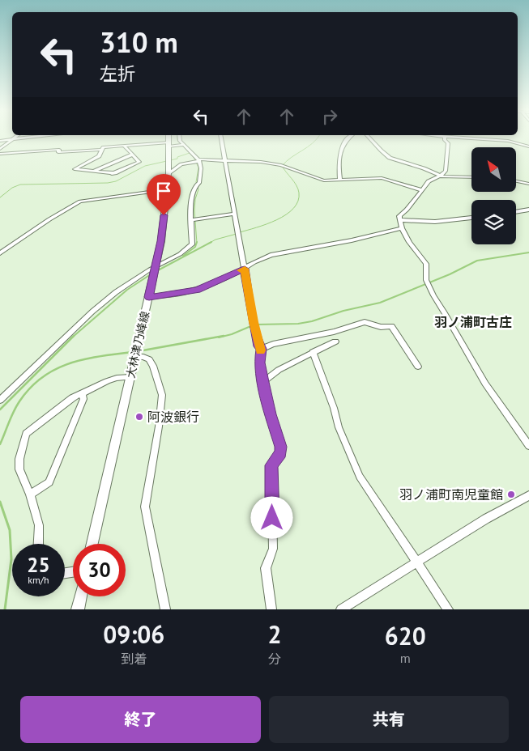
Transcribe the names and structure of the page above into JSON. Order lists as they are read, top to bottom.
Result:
{
  "streets": {
    "main road": ["大林津乃峰線"]
  },
  "districts": ["羽ノ浦町古庄"],
  "places": ["阿波銀行", "羽ノ浦町南児童館"],
  "north": "top left",
  "page": {
    "turn": ["310 m", "左折"],
    "speed": "25 km/h",
    "limit": "30",
    "eta": [
      "09:06",
      "到着",
      "2",
      "分",
      "620",
      "m"
    ],
    "buttons": ["終了", "共有"]
  }
}
